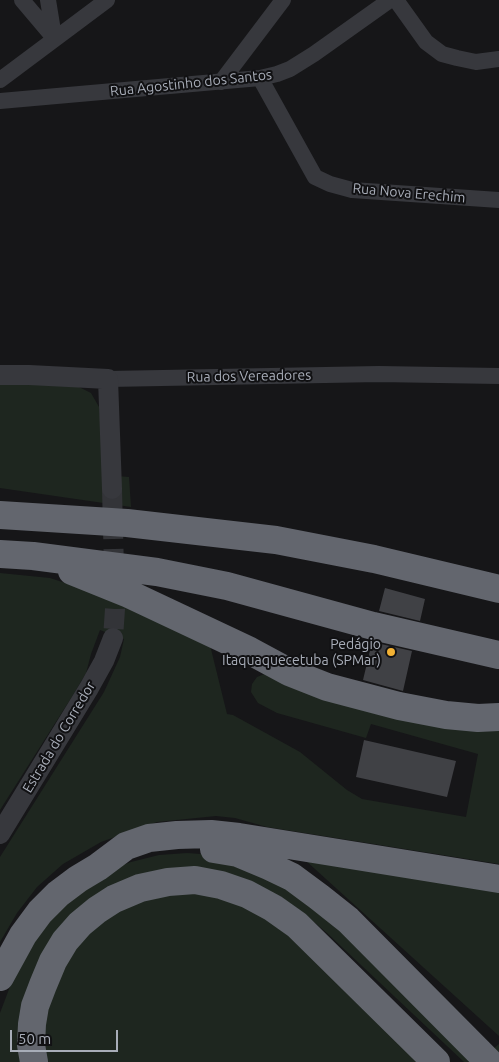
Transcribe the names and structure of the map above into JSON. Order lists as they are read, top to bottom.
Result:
{
  "streets": {
    "street": [
      "Rua Agostinho dos Santos",
      "Rua Nova Erechim",
      "Rua dos Vereadores",
      "Estrada do Corredor"
    ]
  },
  "crossings": [
    ["Rua Agostinho dos Santos", "Rua Nova Erechim"]
  ],
  "places": ["Pedágio Itaquaquecetuba (SPMar)"],
  "scale_bar": "50 m"
}
